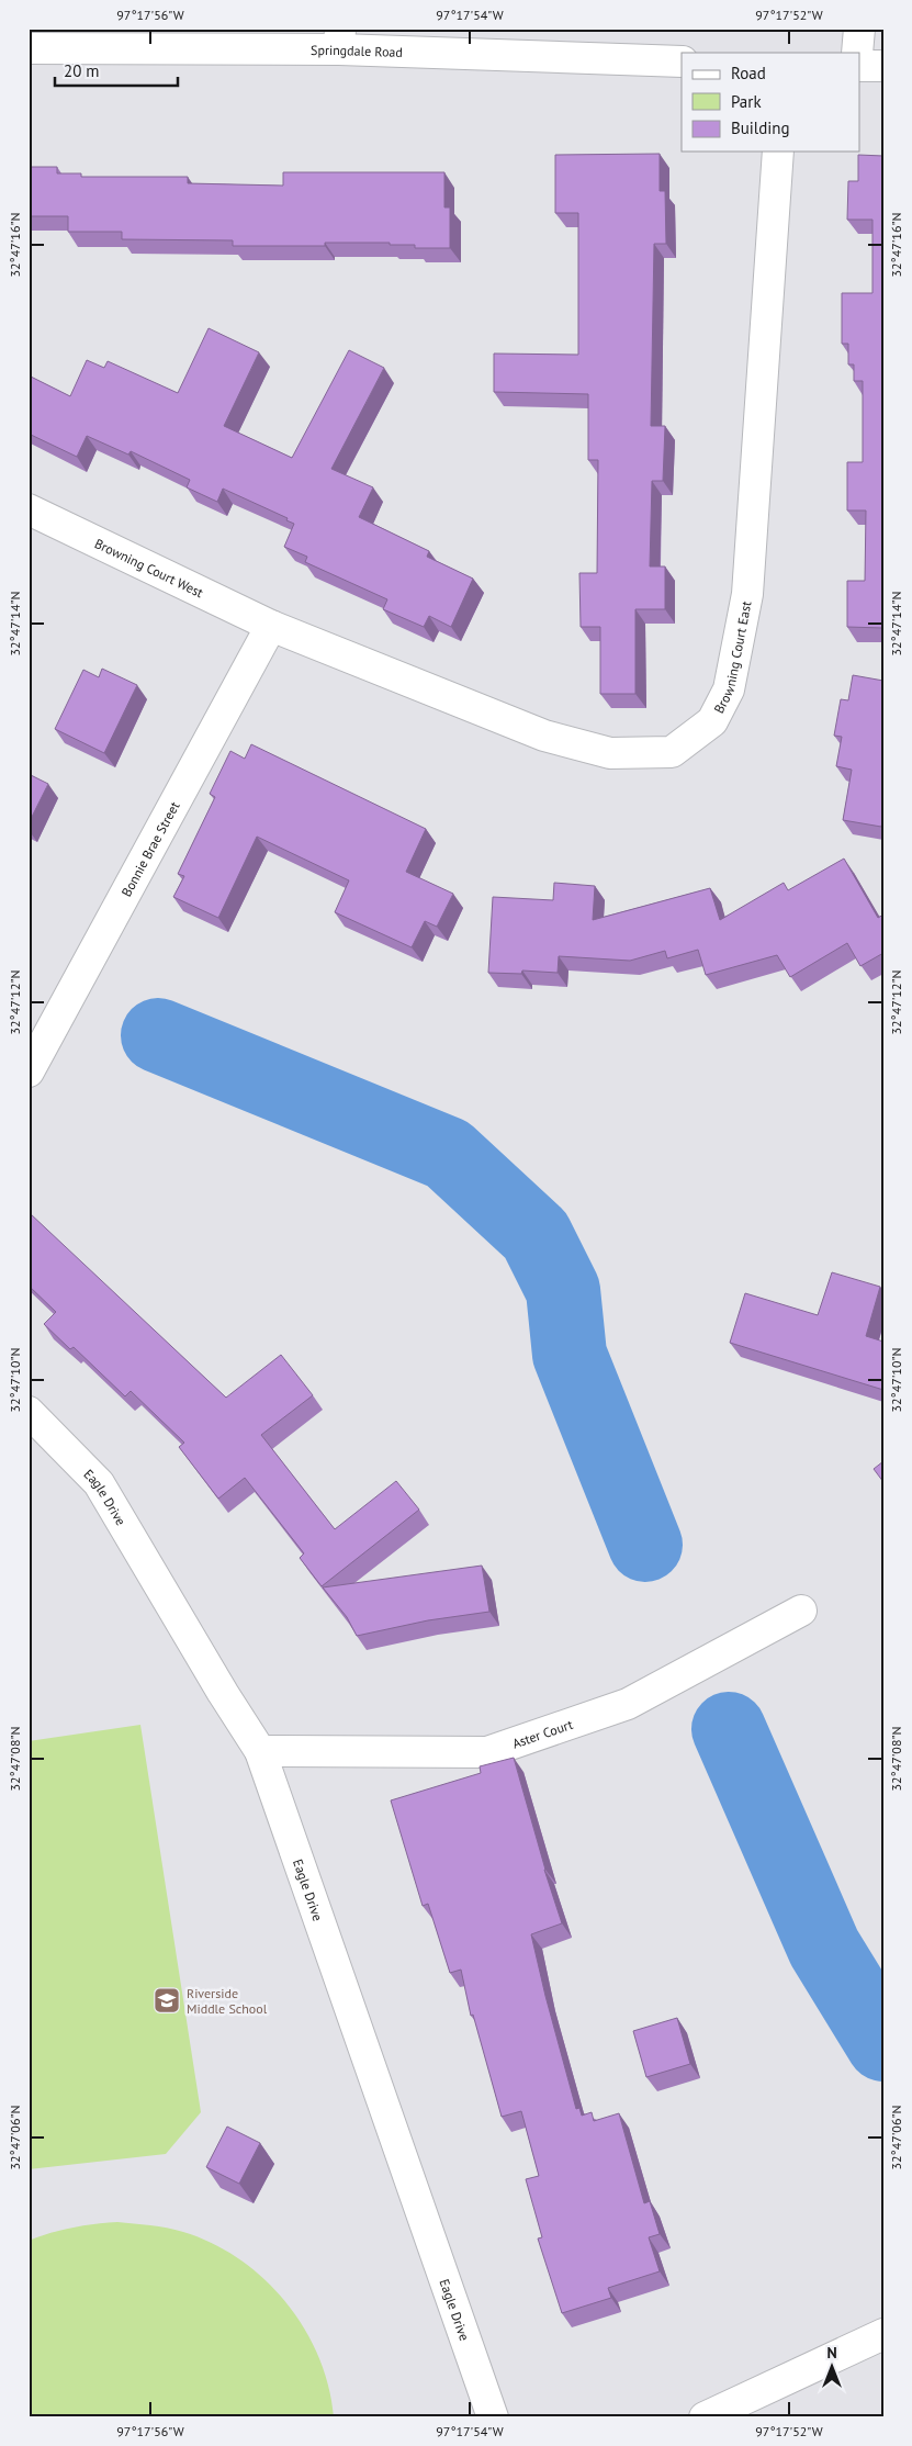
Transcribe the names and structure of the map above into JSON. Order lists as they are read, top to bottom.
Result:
{
  "streets": {
    "street": [
      "Springdale Road",
      "Browning Court West",
      "Browning Court East",
      "Bonnie Brae Street",
      "Eagle Drive",
      "Aster Court"
    ]
  },
  "crossings": [
    ["Browning Court West", "Browning Court East"],
    ["Browning Court West", "Bonnie Brae Street"],
    ["Browning Court East", "Bonnie Brae Street"],
    ["Eagle Drive", "Aster Court"]
  ],
  "places": {
    "school or university": ["Riverside Middle School"]
  },
  "legend": ["Road", "Park", "Building"],
  "scale_bar": "20 m",
  "north": "top",
  "coordinates": [
    "97°17'56\"W",
    "97°17'54\"W",
    "97°17'52\"W",
    "32°47'16\"N",
    "32°47'14\"N",
    "32°47'12\"N",
    "32°47'10\"N",
    "32°47'08\"N",
    "32°47'06\"N"
  ]
}
